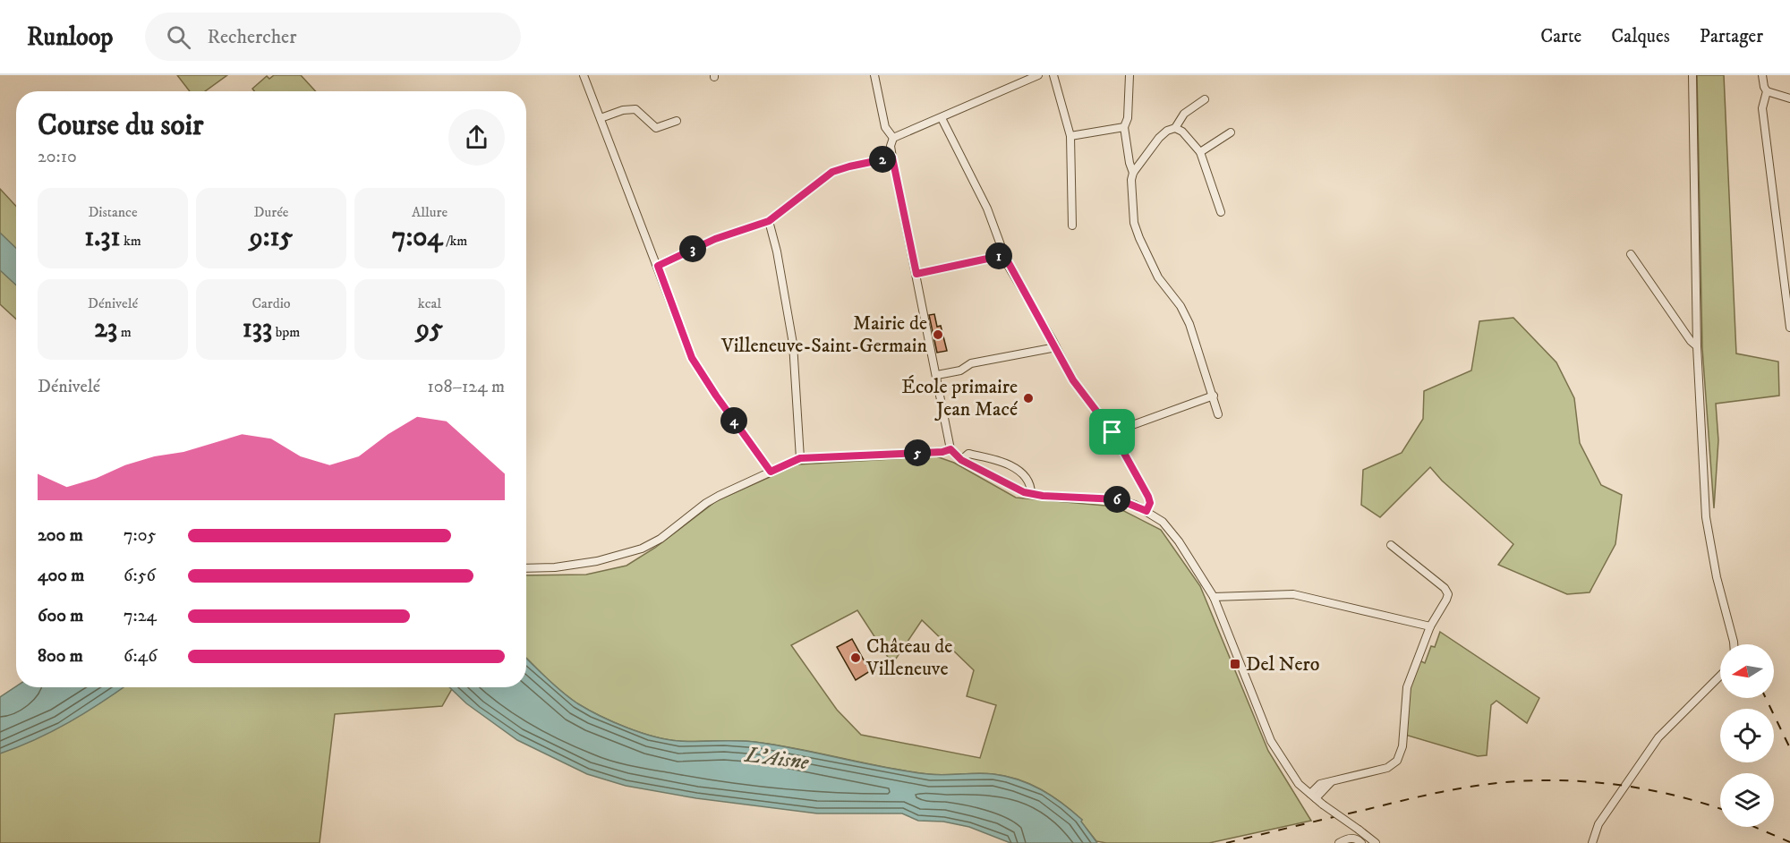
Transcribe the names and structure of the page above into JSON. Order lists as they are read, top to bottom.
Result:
{
  "water": ["L'Aisne"],
  "places": {
    "other": ["Mairie de Villeneuve-Saint-Germain", "École primaire Jean Macé", "Château de Villeneuve"],
    "transit": ["Del Nero"]
  },
  "north": "left",
  "page": {
    "header": "Runloop",
    "search": "Rechercher",
    "nav": ["Carte", "Calques", "Partager"],
    "heading": ["Course du soir", "20:10"],
    "pins": [
      "2",
      "3",
      "1",
      "4",
      "5",
      "6"
    ],
    "stats": [
      ["Distance", "1.31 km"],
      ["Durée", "9:15"],
      ["Allure", "7:04 /km"],
      ["Dénivelé", "23 m"],
      ["Cardio", "133 bpm"],
      ["kcal", "95"]
    ],
    "chart": ["Dénivelé", "108–124 m"],
    "list": [
      {
        "name": "200 m",
        "note": "7:05"
      },
      {
        "name": "400 m",
        "note": "6:56"
      },
      {
        "name": "600 m",
        "note": "7:24"
      },
      {
        "name": "800 m",
        "note": "6:46"
      }
    ]
  }
}
